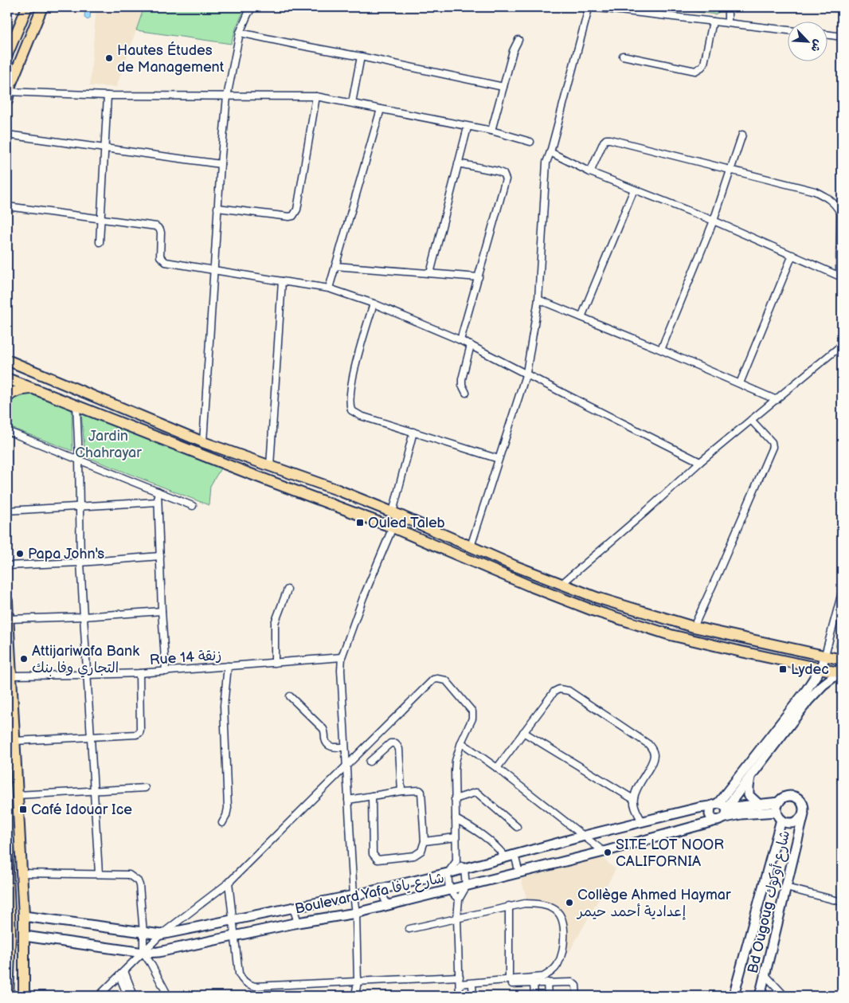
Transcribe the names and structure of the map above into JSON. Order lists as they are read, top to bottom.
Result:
{
  "streets": {
    "street": ["Rue 14 زنقة", "Boulevard Yafa شارع يافا", "Bd Ougoug شارع أوكوك"]
  },
  "crossings": [
    ["Boulevard Yafa شارع يافا", "Bd Ougoug شارع أوكوك"]
  ],
  "parks": ["Jardin Chahrayar"],
  "places": {
    "other": [
      "Hautes Études de Management",
      "Papa John's",
      "Attijariwafa Bank التجاري وفا بنك",
      "SITE LOT NOOR CALIFORNIA",
      "Collège Ahmed Haymar إعدادية أحمد حيمر"
    ],
    "transit": ["Ouled Taleb", "Lydec", "Café Idouar Ice"]
  },
  "north": "bottom right"
}
